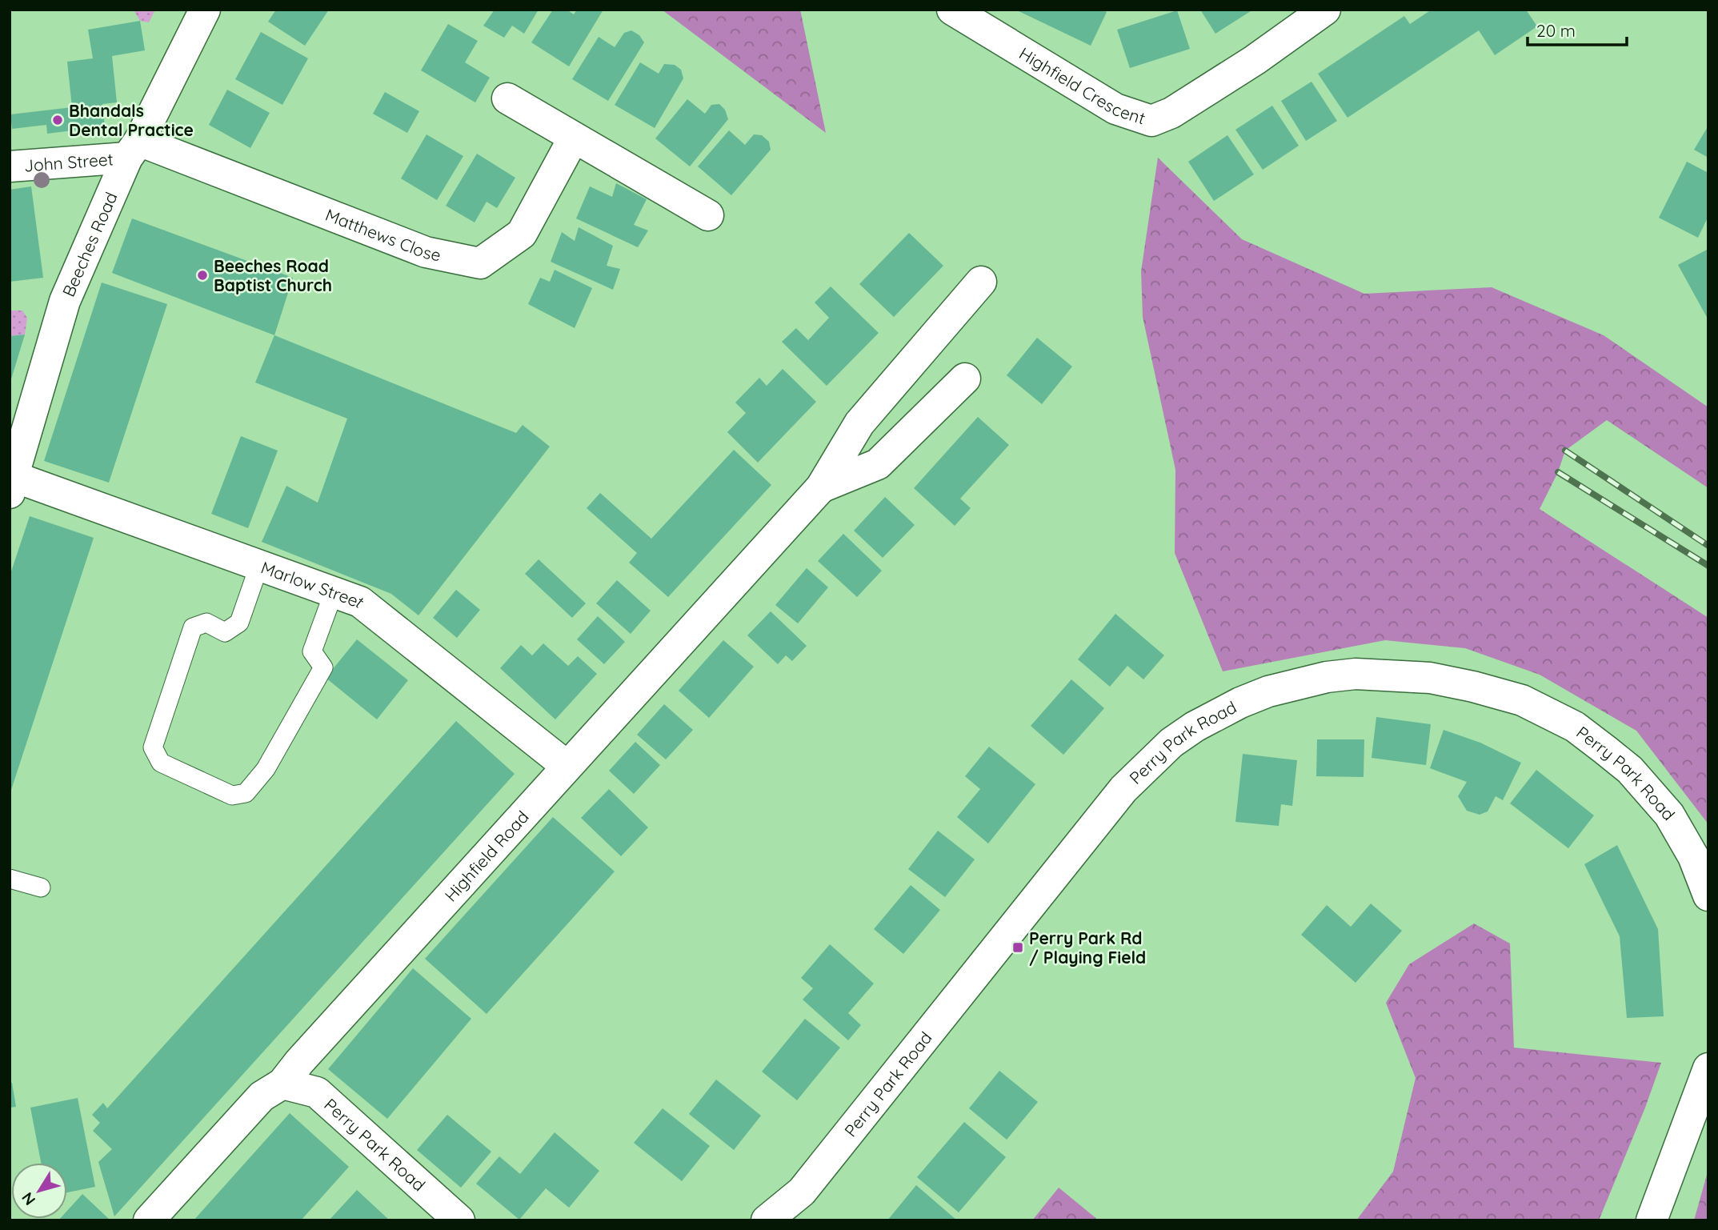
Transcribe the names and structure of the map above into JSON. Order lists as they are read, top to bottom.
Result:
{
  "streets": {
    "street": [
      "Highfield Crescent",
      "John Street",
      "Matthews Close",
      "Beeches Road",
      "Marlow Street",
      "Perry Park Road",
      "Highfield Road"
    ]
  },
  "crossings": [
    ["John Street", "Matthews Close"],
    ["John Street", "Beeches Road"],
    ["Matthews Close", "Beeches Road"],
    ["Beeches Road", "Marlow Street"],
    ["Marlow Street", "Highfield Road"],
    ["Perry Park Road", "Highfield Road"]
  ],
  "places": {
    "other": ["Bhandals Dental Practice", "Beeches Road Baptist Church"],
    "transit": ["Perry Park Rd / Playing Field"]
  },
  "scale_bar": "20 m",
  "north": "bottom left"
}
